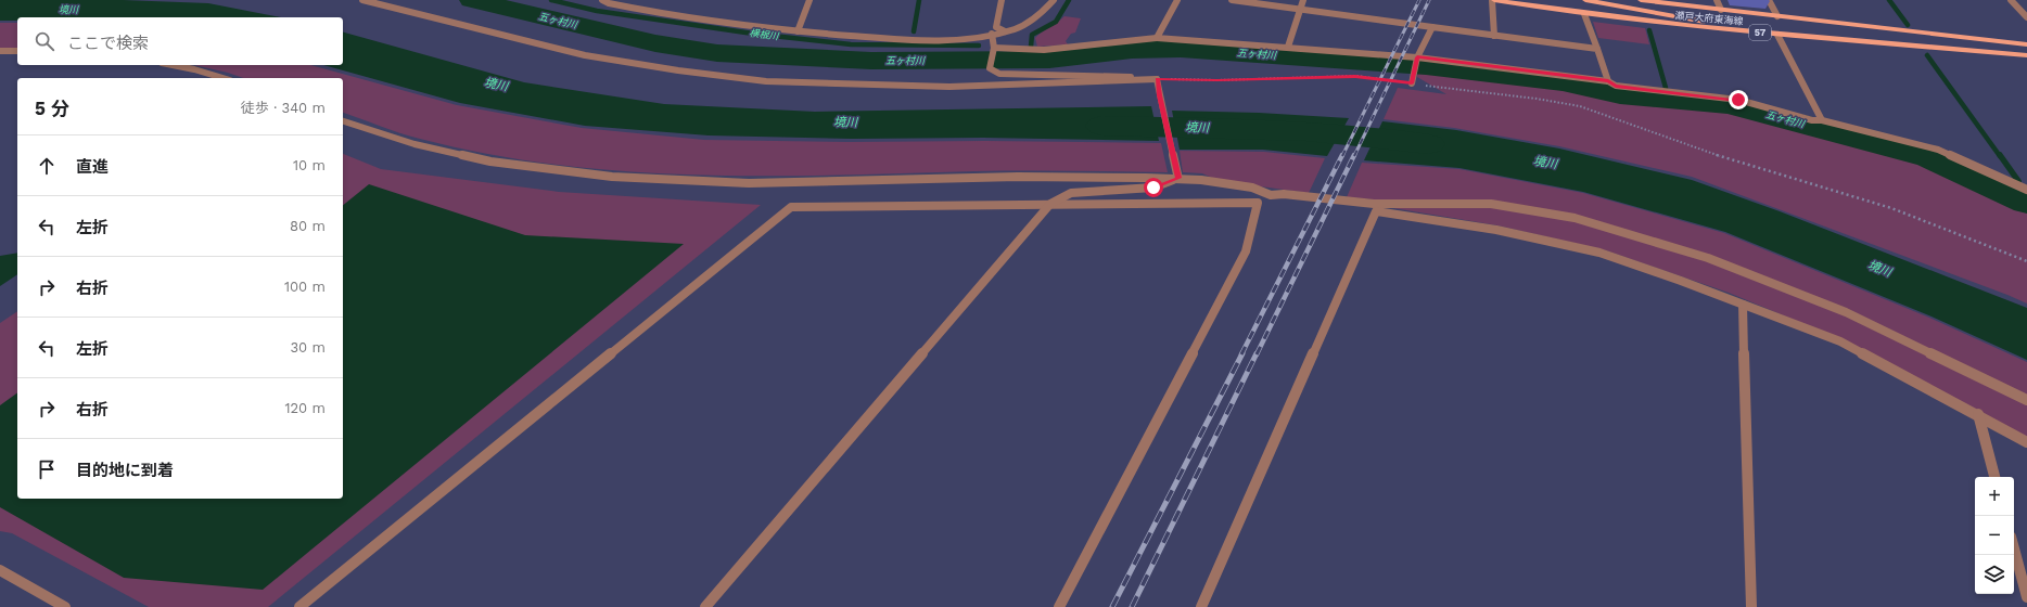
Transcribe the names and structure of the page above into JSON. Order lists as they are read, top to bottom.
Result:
{
  "streets": {
    "main road": ["瀬戸大府東海線", "57"]
  },
  "crossings": [
    ["瀬戸大府東海線", "57"]
  ],
  "water": ["境川", "五ヶ村川", "横根川"],
  "page": {
    "search": "ここで検索",
    "heading": ["5 分", "徒歩 · 340 m"],
    "list": [
      ["直進", "10 m"],
      ["左折", "80 m"],
      ["右折", "100 m"],
      ["左折", "30 m"],
      ["右折", "120 m"],
      "目的地に到着"
    ],
    "map_buttons": ["+", "−"]
  }
}
